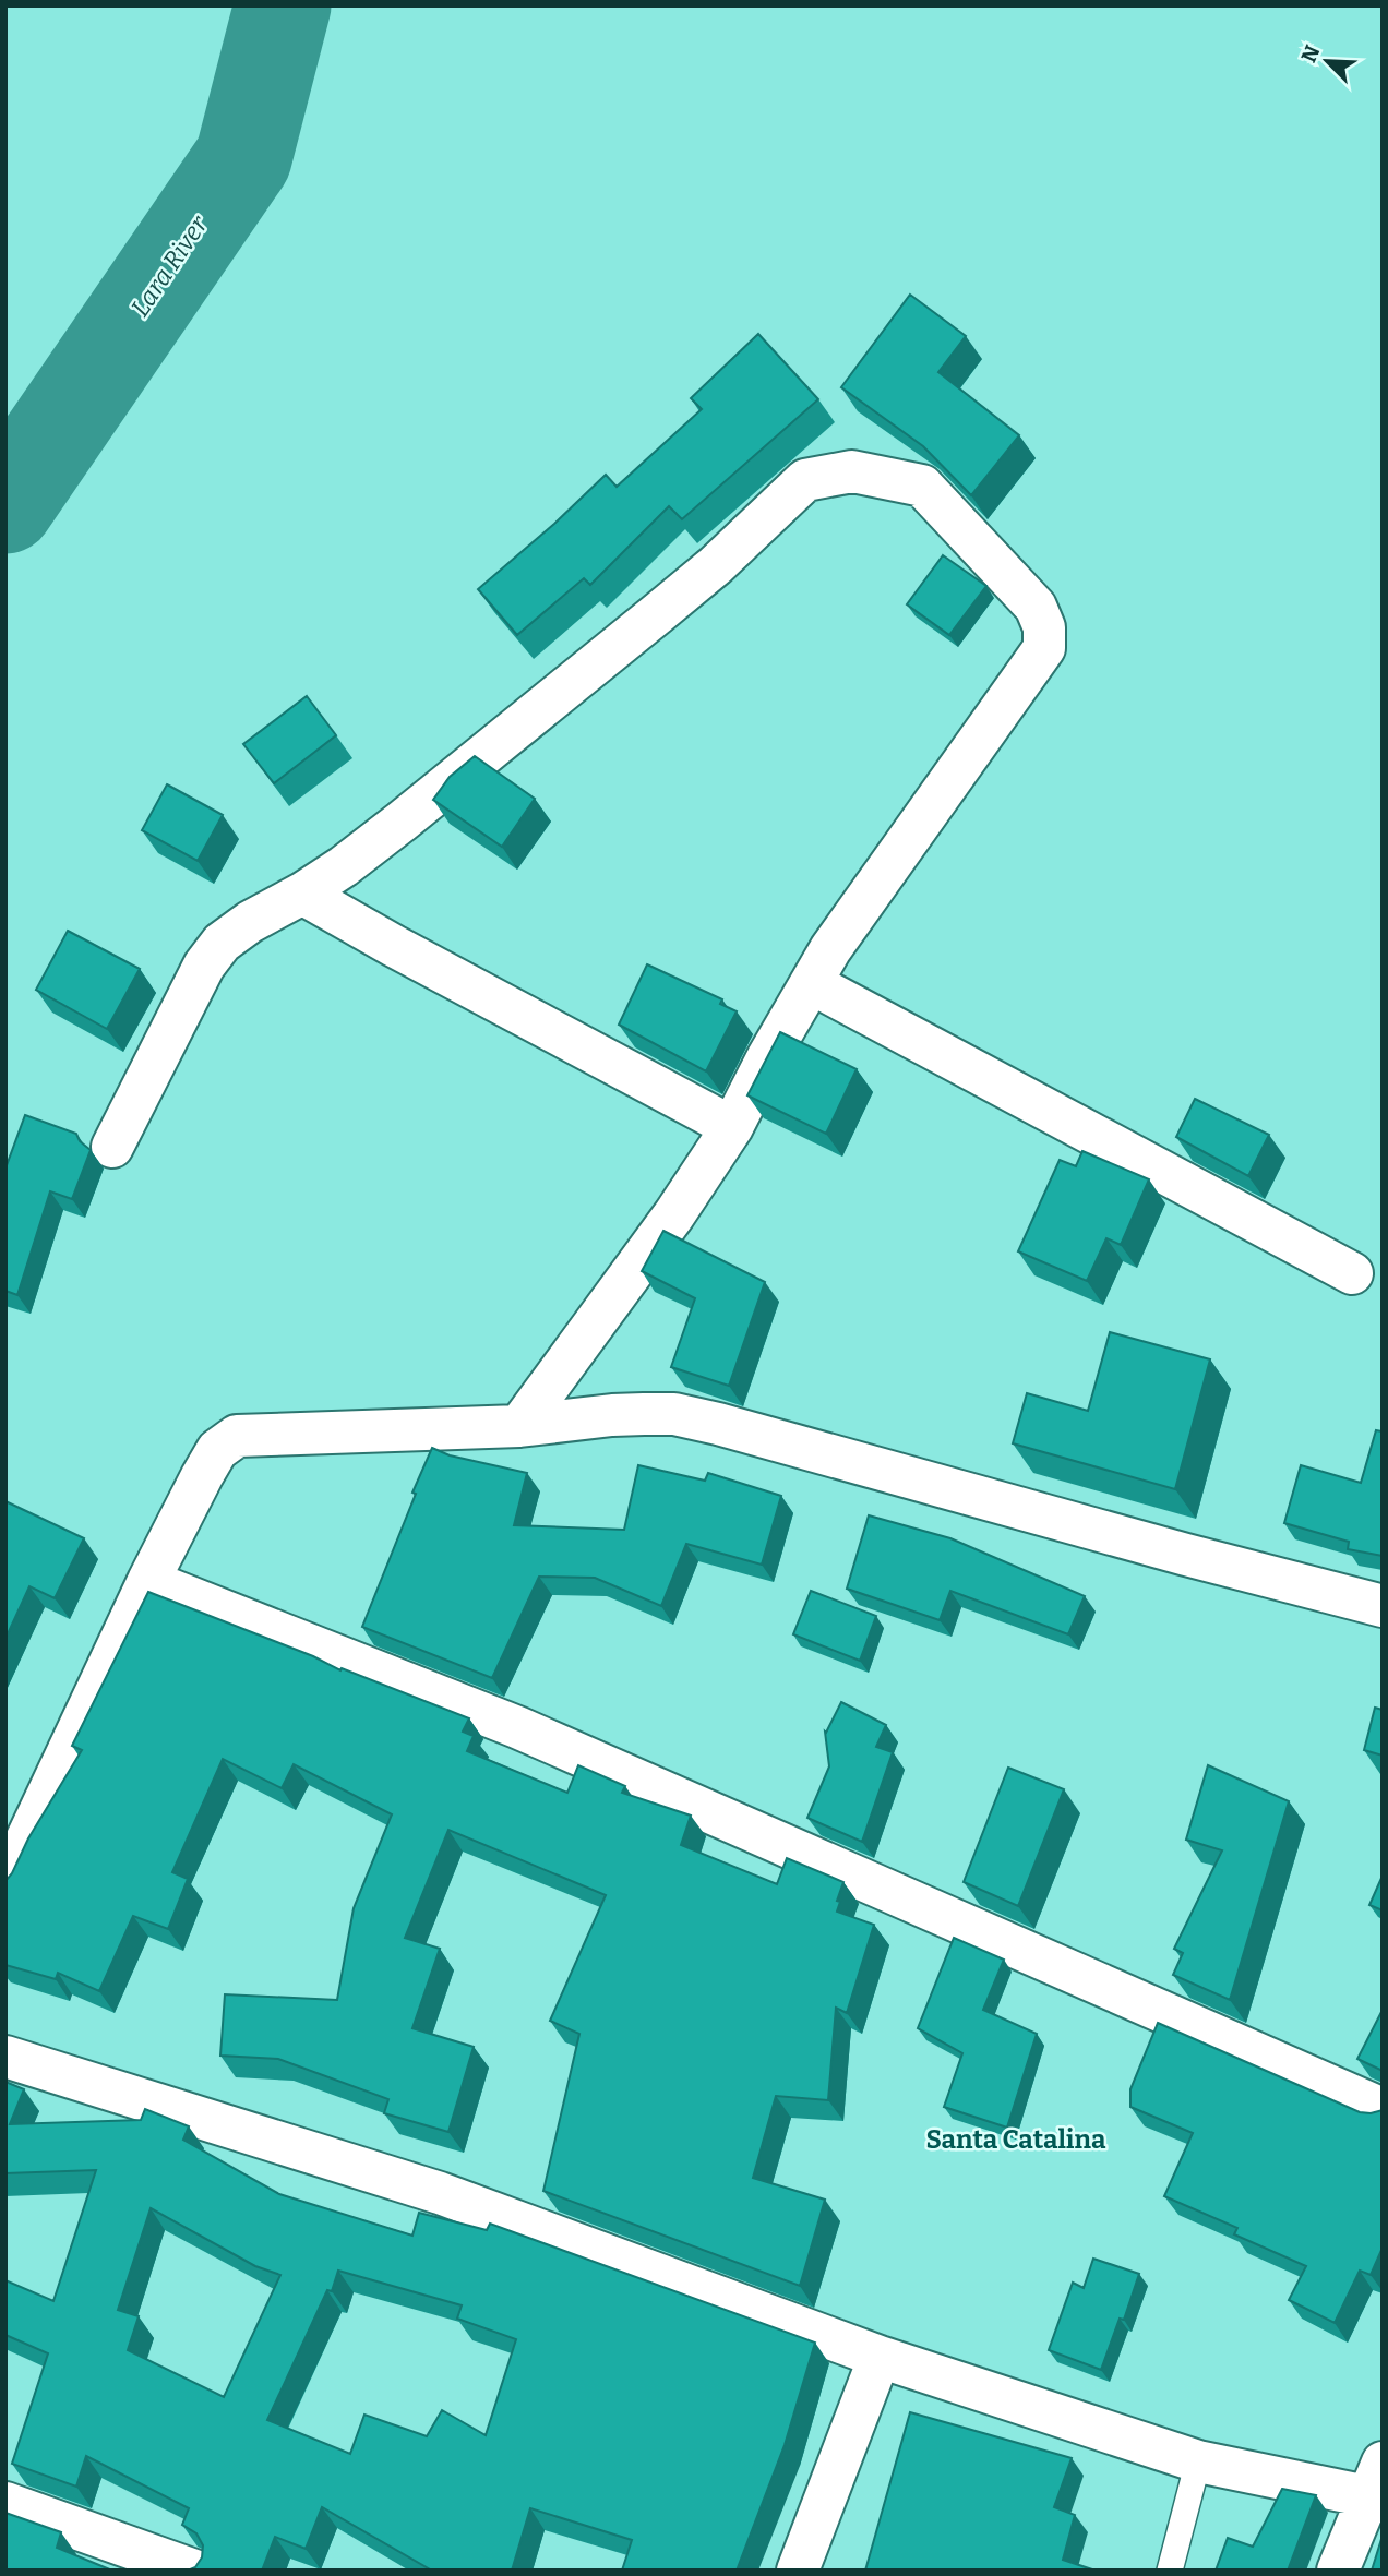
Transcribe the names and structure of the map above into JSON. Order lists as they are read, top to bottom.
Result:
{
  "districts": ["Santa Catalina"],
  "water": ["Lara River"],
  "north": "top left"
}
